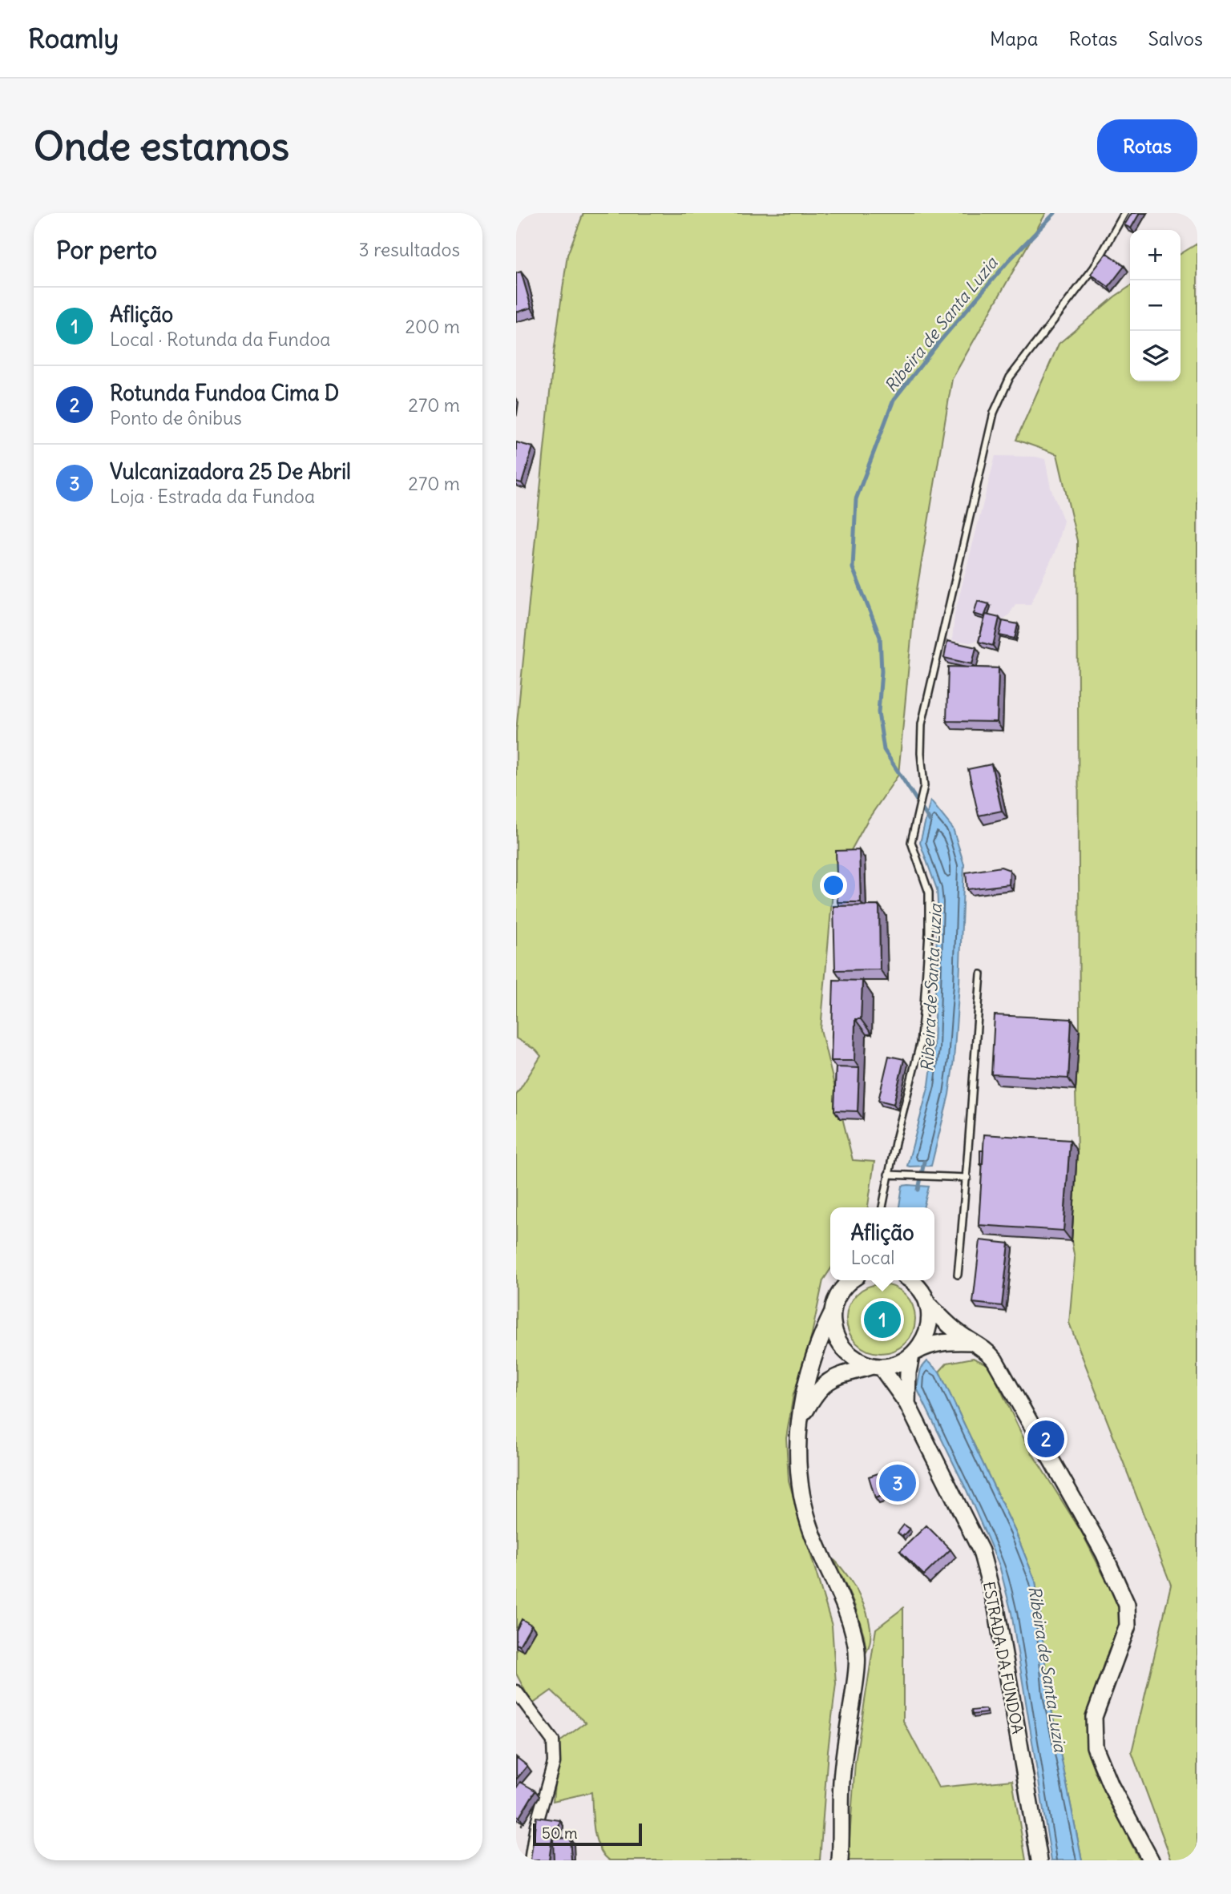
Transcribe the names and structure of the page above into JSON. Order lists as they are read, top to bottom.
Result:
{
  "streets": {
    "main road": ["ESTRADA DA FUNDOA"]
  },
  "water": ["Ribeira de Santa Luzia"],
  "scale_bar": "50 m",
  "page": {
    "header": "Roamly",
    "nav": ["Mapa", "Rotas", "Salvos"],
    "buttons": "Rotas",
    "title": "Onde estamos",
    "heading": ["Por perto", "3 resultados"],
    "map_buttons": ["+", "−"],
    "list": [
      {
        "mark": "1",
        "name": "Aflição",
        "note": "Local · Rotunda da Fundoa",
        "value": "200 m"
      },
      {
        "mark": "2",
        "name": "Rotunda Fundoa Cima D",
        "note": "Ponto de ônibus",
        "value": "270 m"
      },
      {
        "mark": "3",
        "name": "Vulcanizadora 25 De Abril",
        "note": "Loja · Estrada da Fundoa",
        "value": "270 m"
      }
    ],
    "popup": ["Aflição", "Local"],
    "pins": ["1", "2", "3"],
    "scale": "50 m"
  }
}
